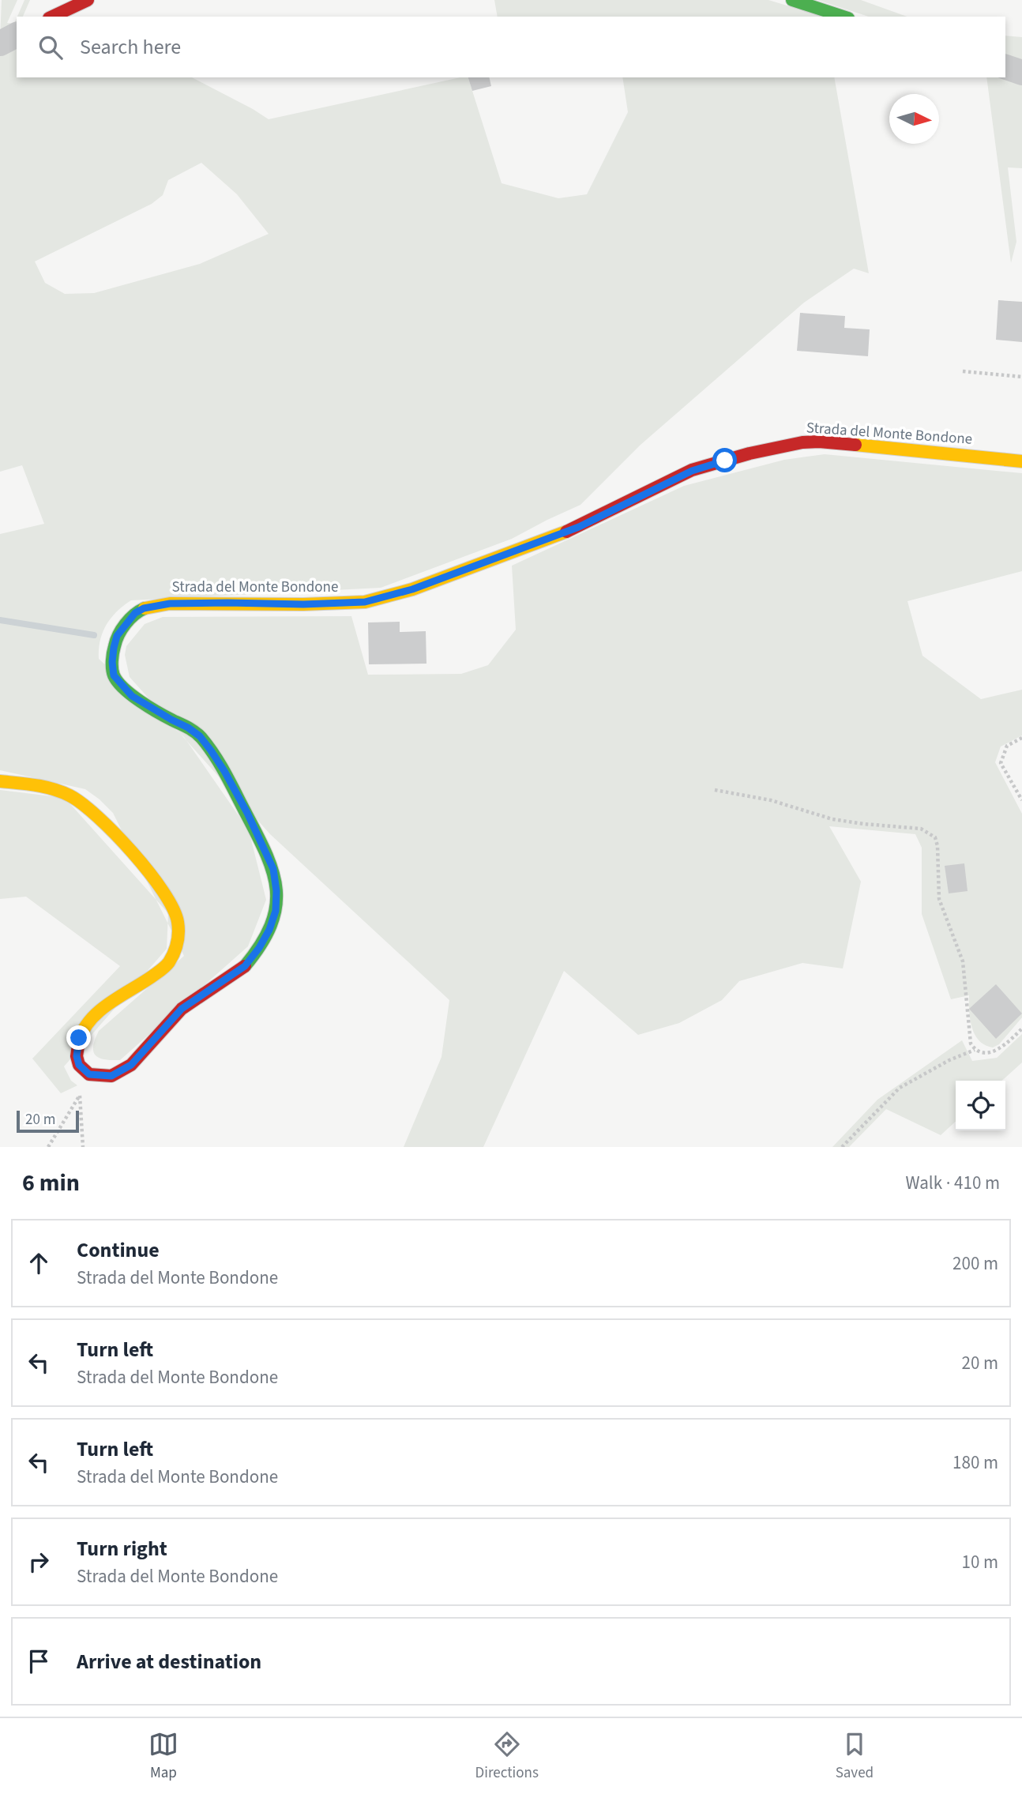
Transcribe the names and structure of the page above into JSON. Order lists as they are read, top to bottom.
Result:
{
  "streets": {
    "street": ["Strada del Monte Bondone"]
  },
  "scale_bar": "20 m",
  "north": "right",
  "page": {
    "search": "Search here",
    "scale": "20 m",
    "heading": ["6 min", "Walk · 410 m"],
    "list": [
      ["Continue", "Strada del Monte Bondone", "200 m"],
      ["Turn left", "Strada del Monte Bondone", "20 m"],
      ["Turn left", "Strada del Monte Bondone", "180 m"],
      ["Turn right", "Strada del Monte Bondone", "10 m"],
      "Arrive at destination"
    ],
    "nav": ["Map", "Directions", "Saved"]
  }
}
